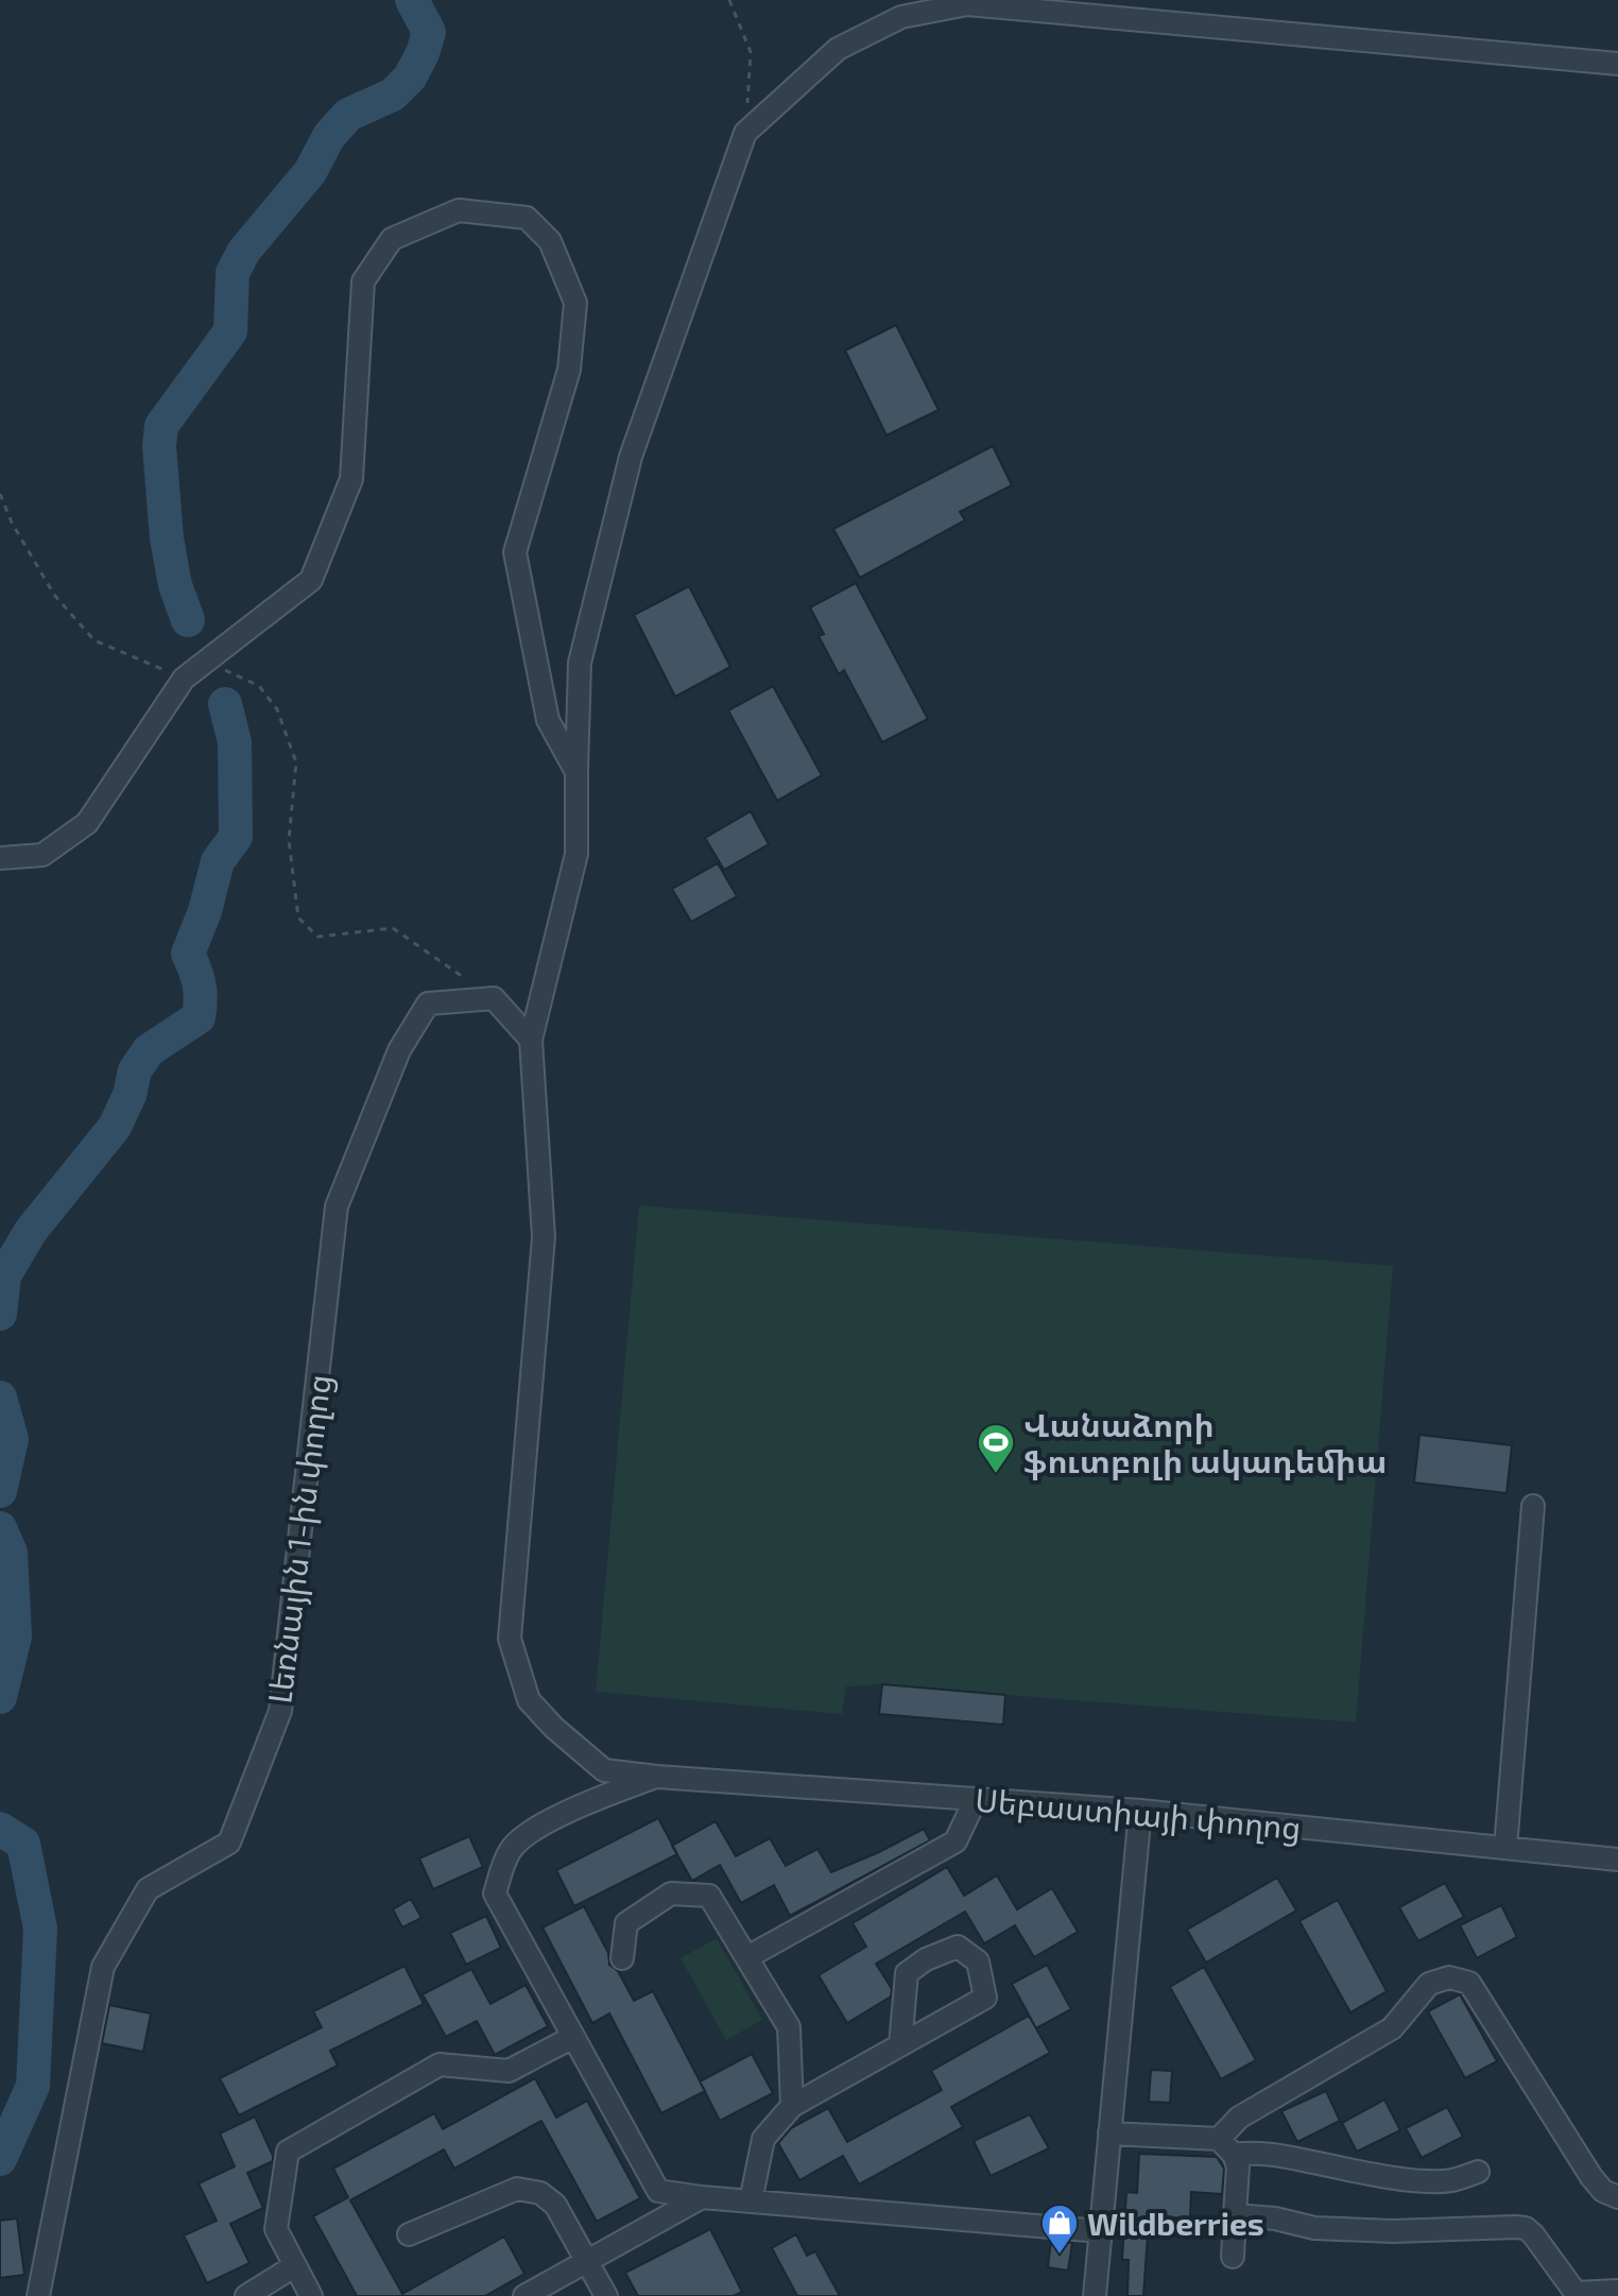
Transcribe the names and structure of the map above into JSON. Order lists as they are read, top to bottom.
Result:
{
  "streets": {
    "street": ["Լեռնային 1-ին փողոց", "Սեբաստիայի փողոց"]
  },
  "places": {
    "sports": ["Վանաձորի ֆուտբոլի ակադեմիա"],
    "shop": ["Wildberries"]
  }
}
